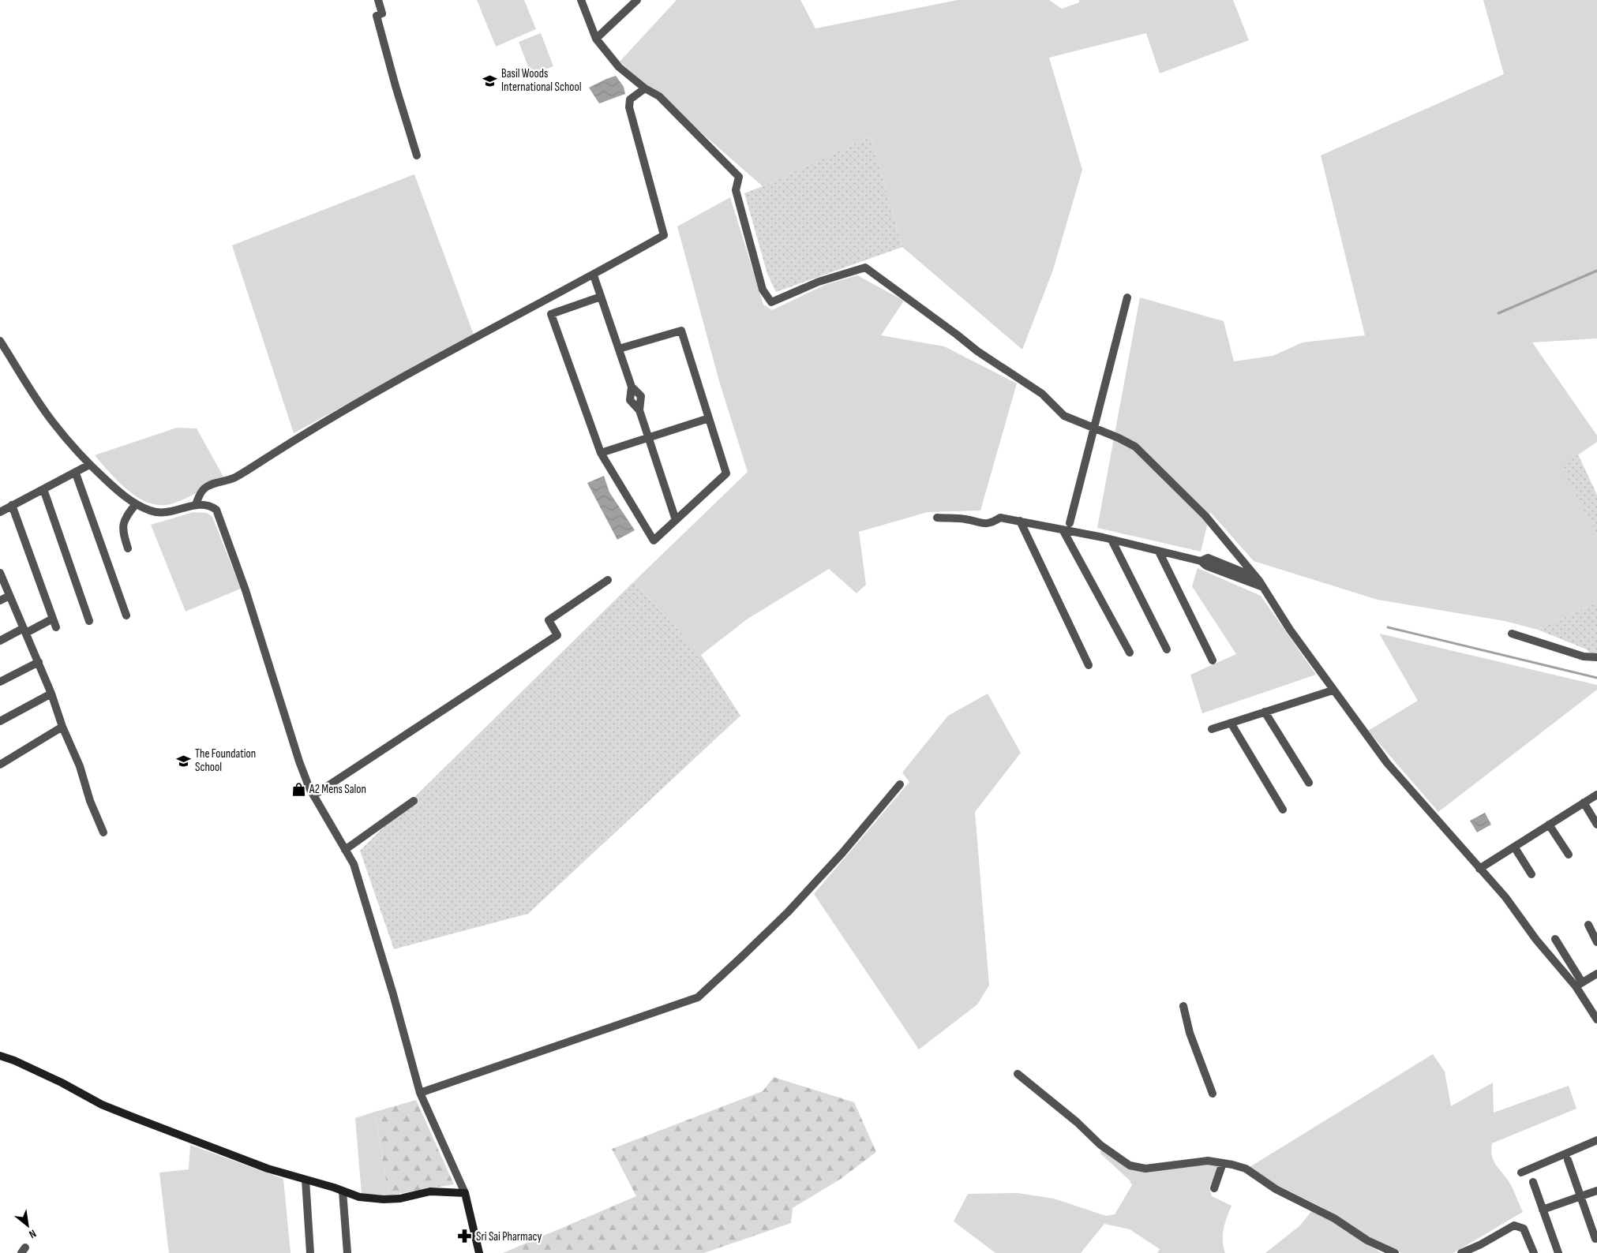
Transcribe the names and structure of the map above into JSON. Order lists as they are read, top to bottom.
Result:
{
  "places": {
    "school or university": ["Basil Woods International School", "The Foundation School"],
    "shop": ["A2 Mens Salon"],
    "pharmacy": ["Sri Sai Pharmacy"]
  },
  "north": "bottom right"
}
